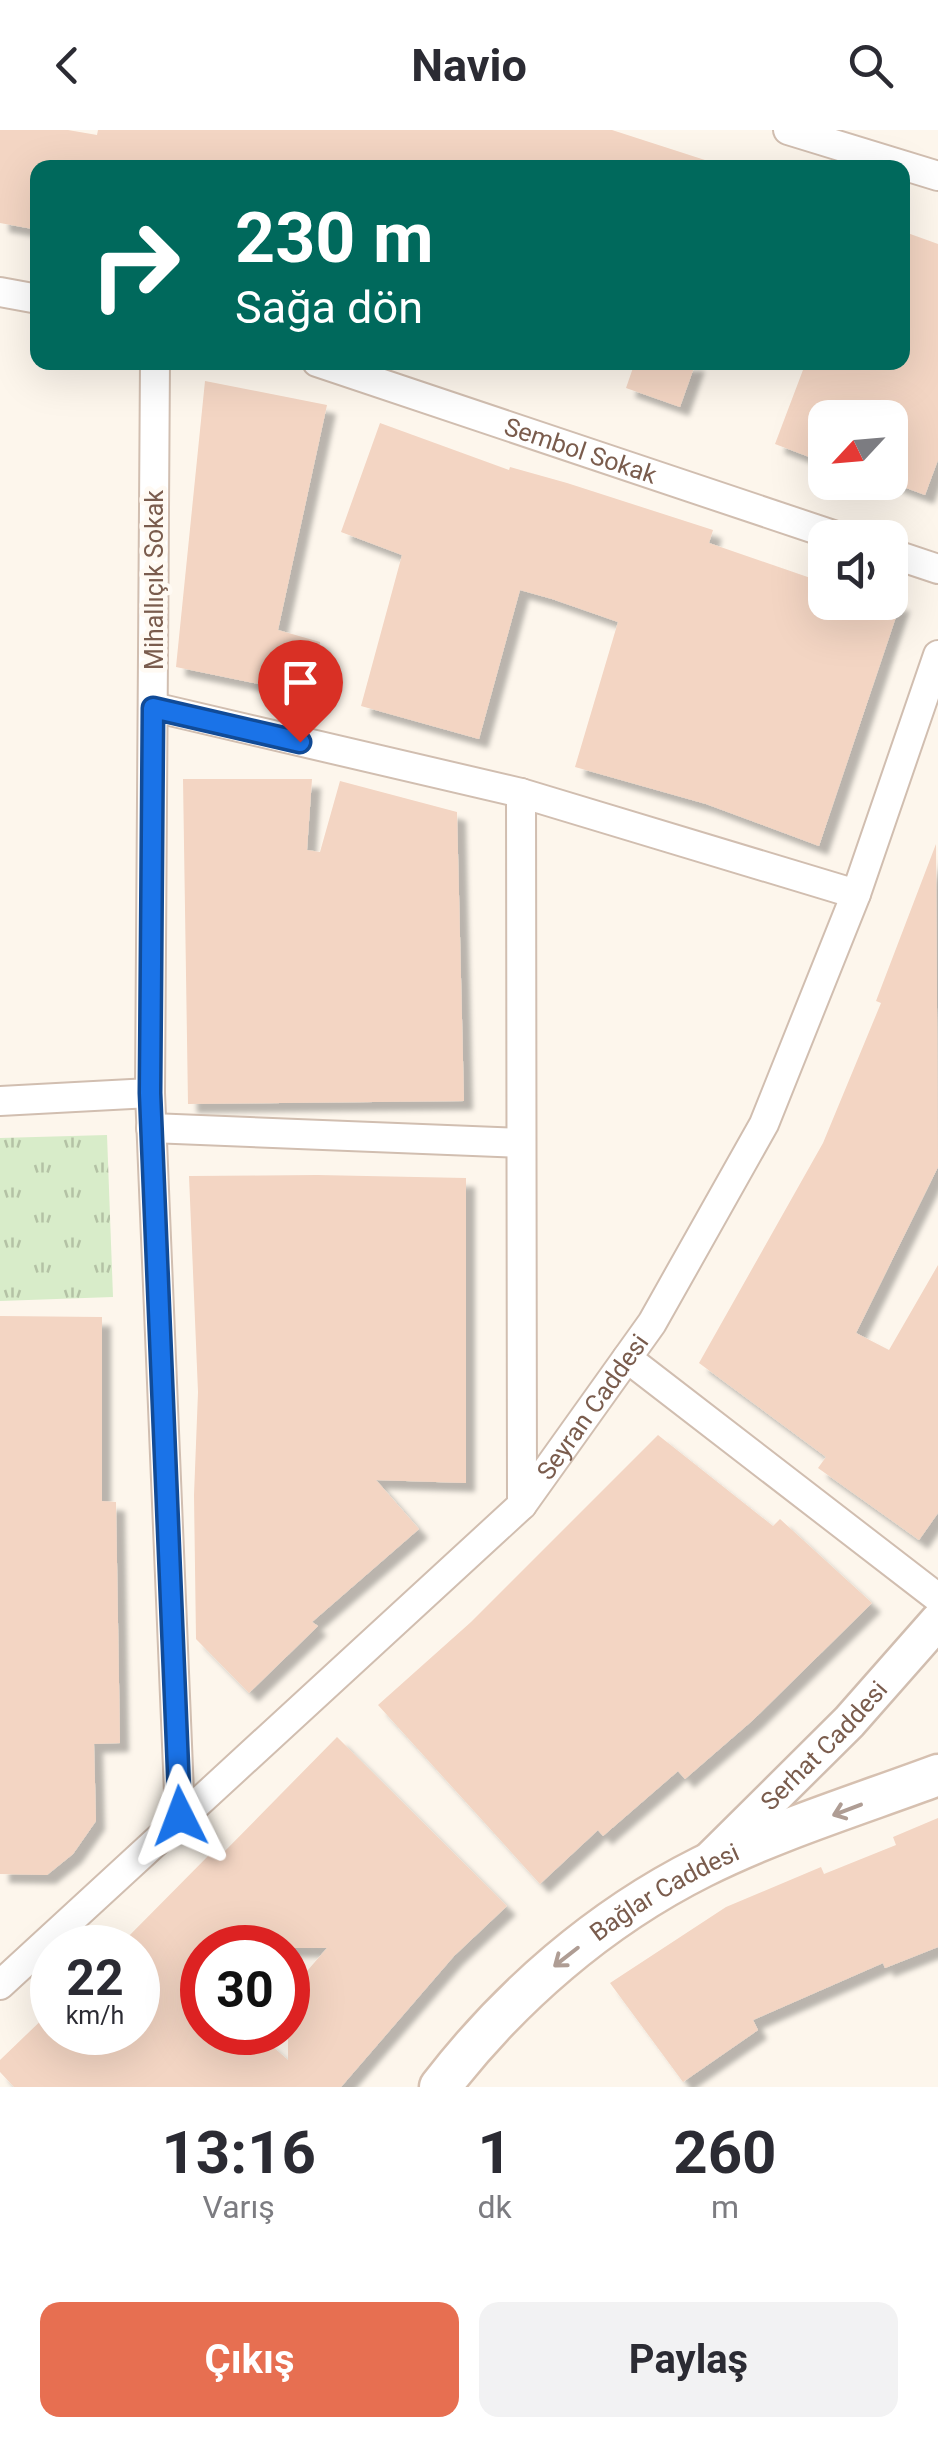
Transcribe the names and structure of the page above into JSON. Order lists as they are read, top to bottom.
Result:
{
  "streets": {
    "main road": ["Bağlar Caddesi"],
    "street": [
      "Sembol Sokak",
      "Mihallıçık Sokak",
      "Seyran Caddesi",
      "Serhat Caddesi"
    ]
  },
  "crossings": [
    ["Mihallıçık Sokak", "Seyran Caddesi"],
    ["Serhat Caddesi", "Bağlar Caddesi"]
  ],
  "one_way": ["Bağlar Caddesi"],
  "north": "bottom left",
  "page": {
    "header": "Navio",
    "turn": ["230 m", "Sağa dön"],
    "speed": "22 km/h",
    "limit": "30",
    "eta": [
      "13:16",
      "Varış",
      "1",
      "dk",
      "260",
      "m"
    ],
    "buttons": ["Çıkış", "Paylaş"]
  }
}
